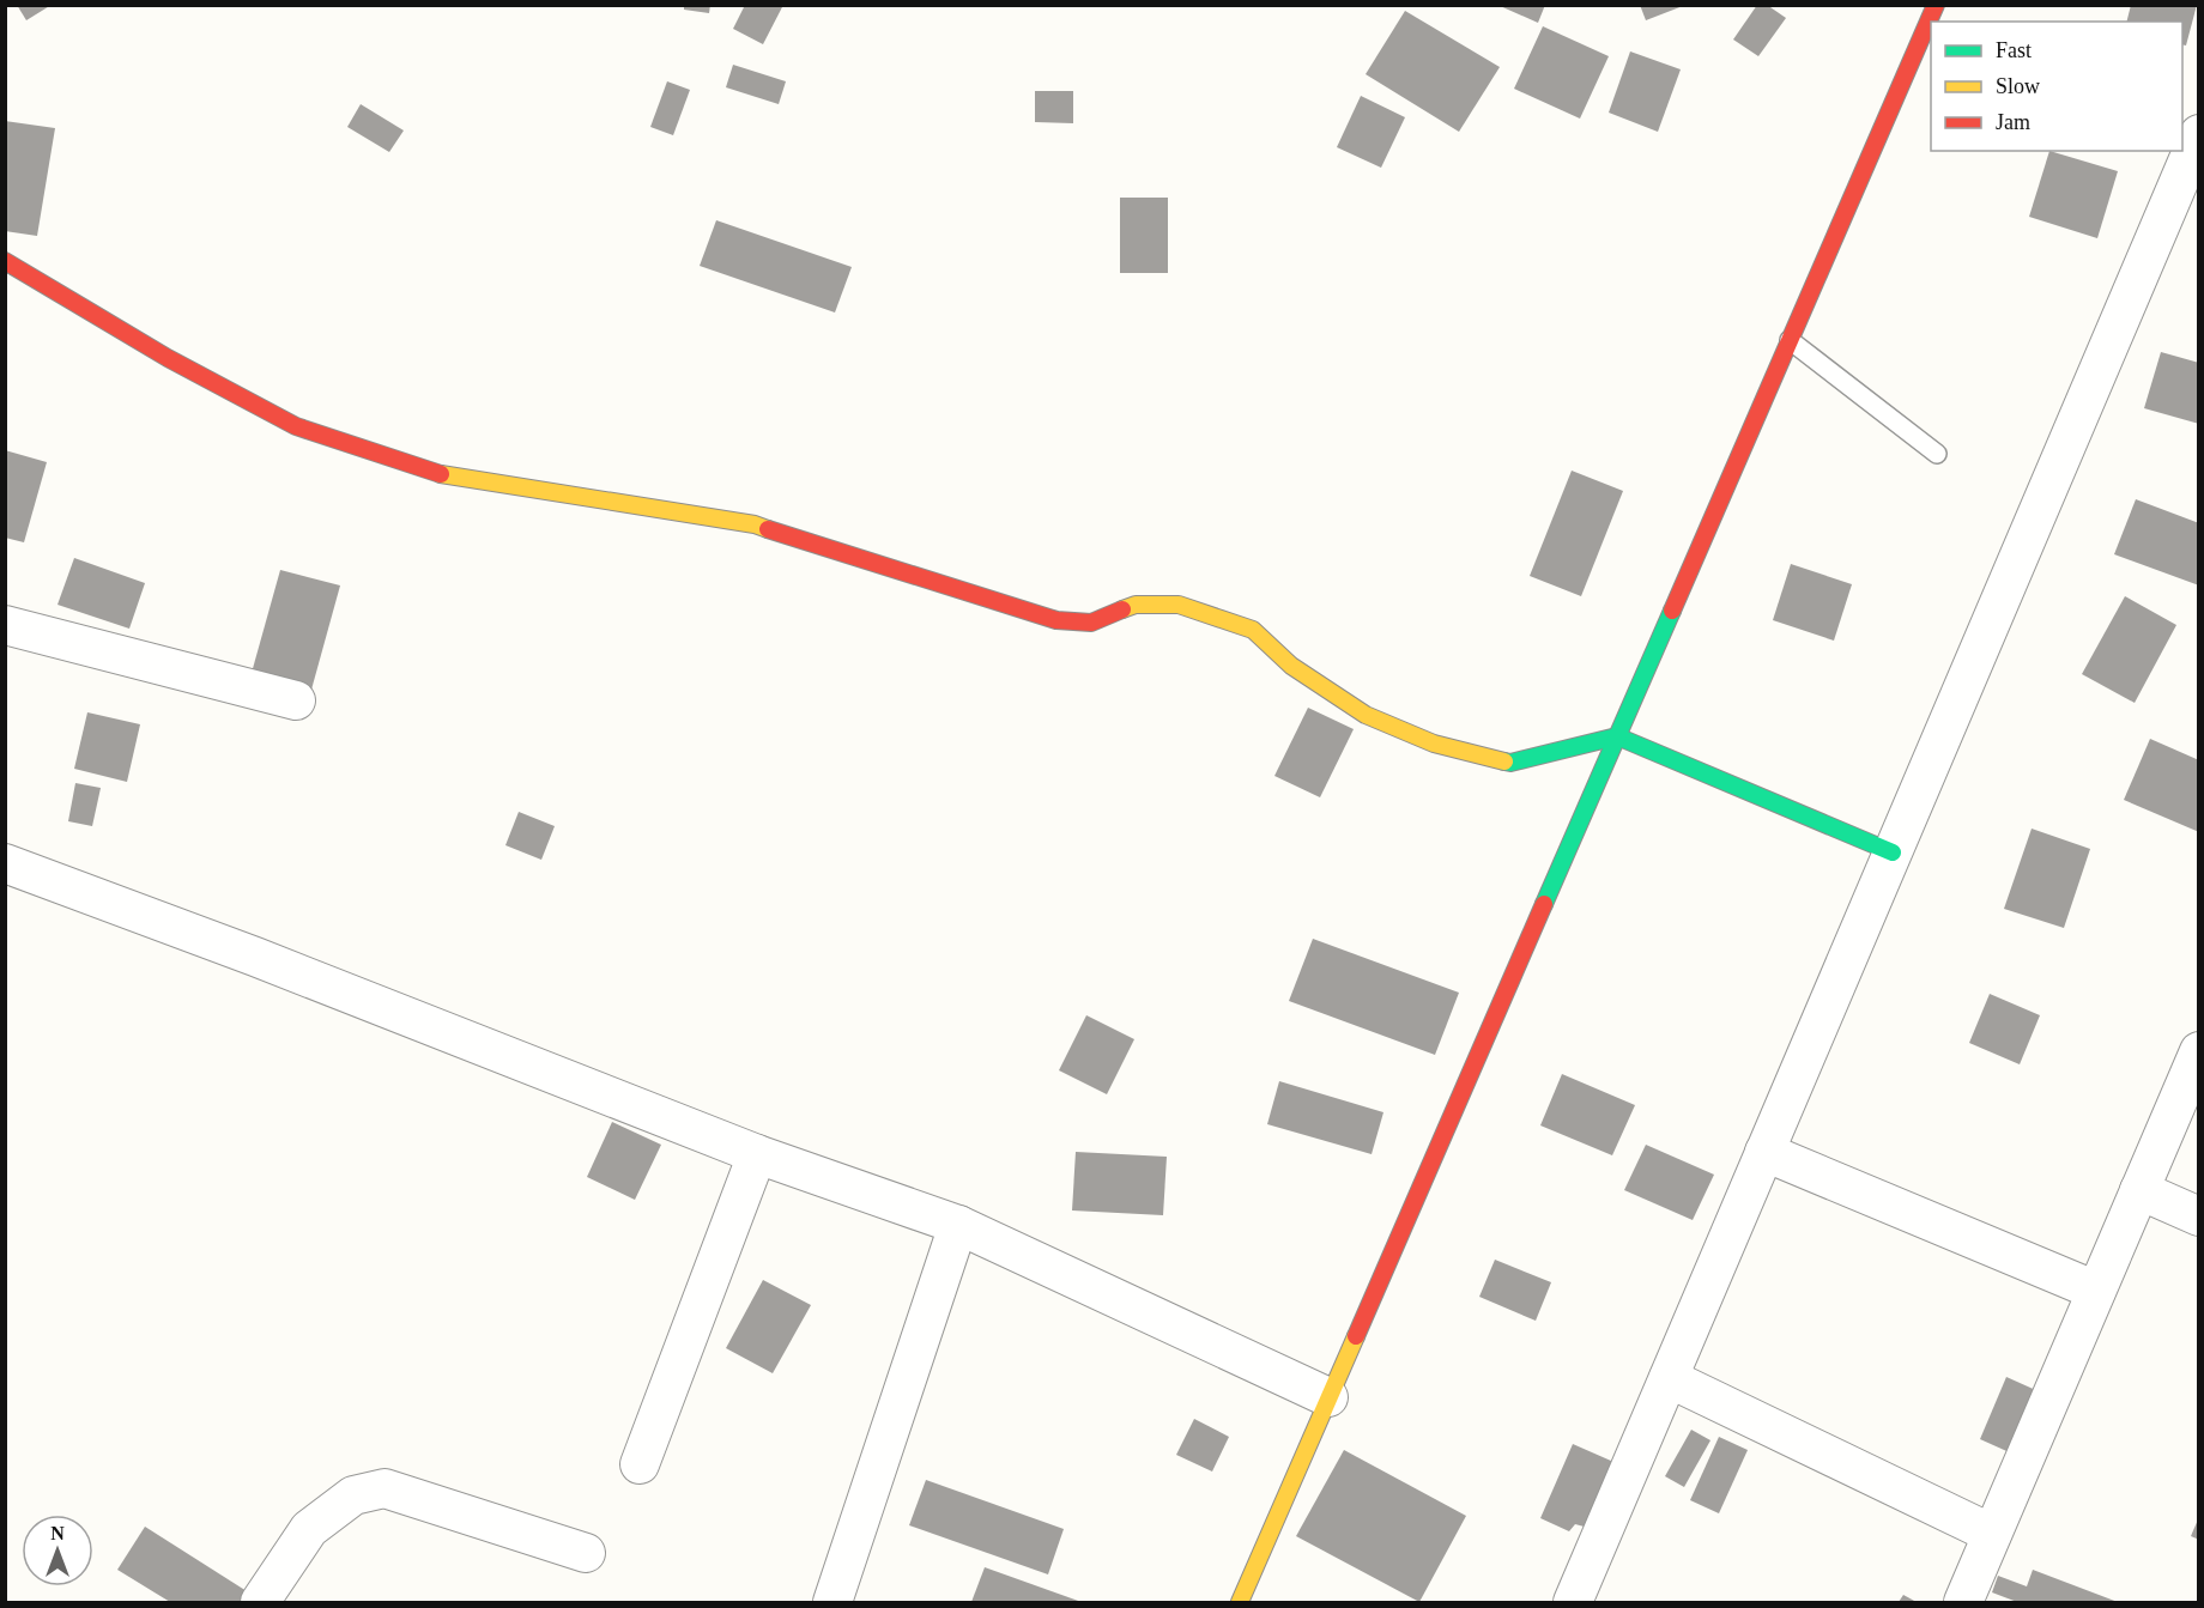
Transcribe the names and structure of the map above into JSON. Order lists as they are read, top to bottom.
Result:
{
  "legend": ["Fast", "Slow", "Jam"],
  "north": "top"
}
